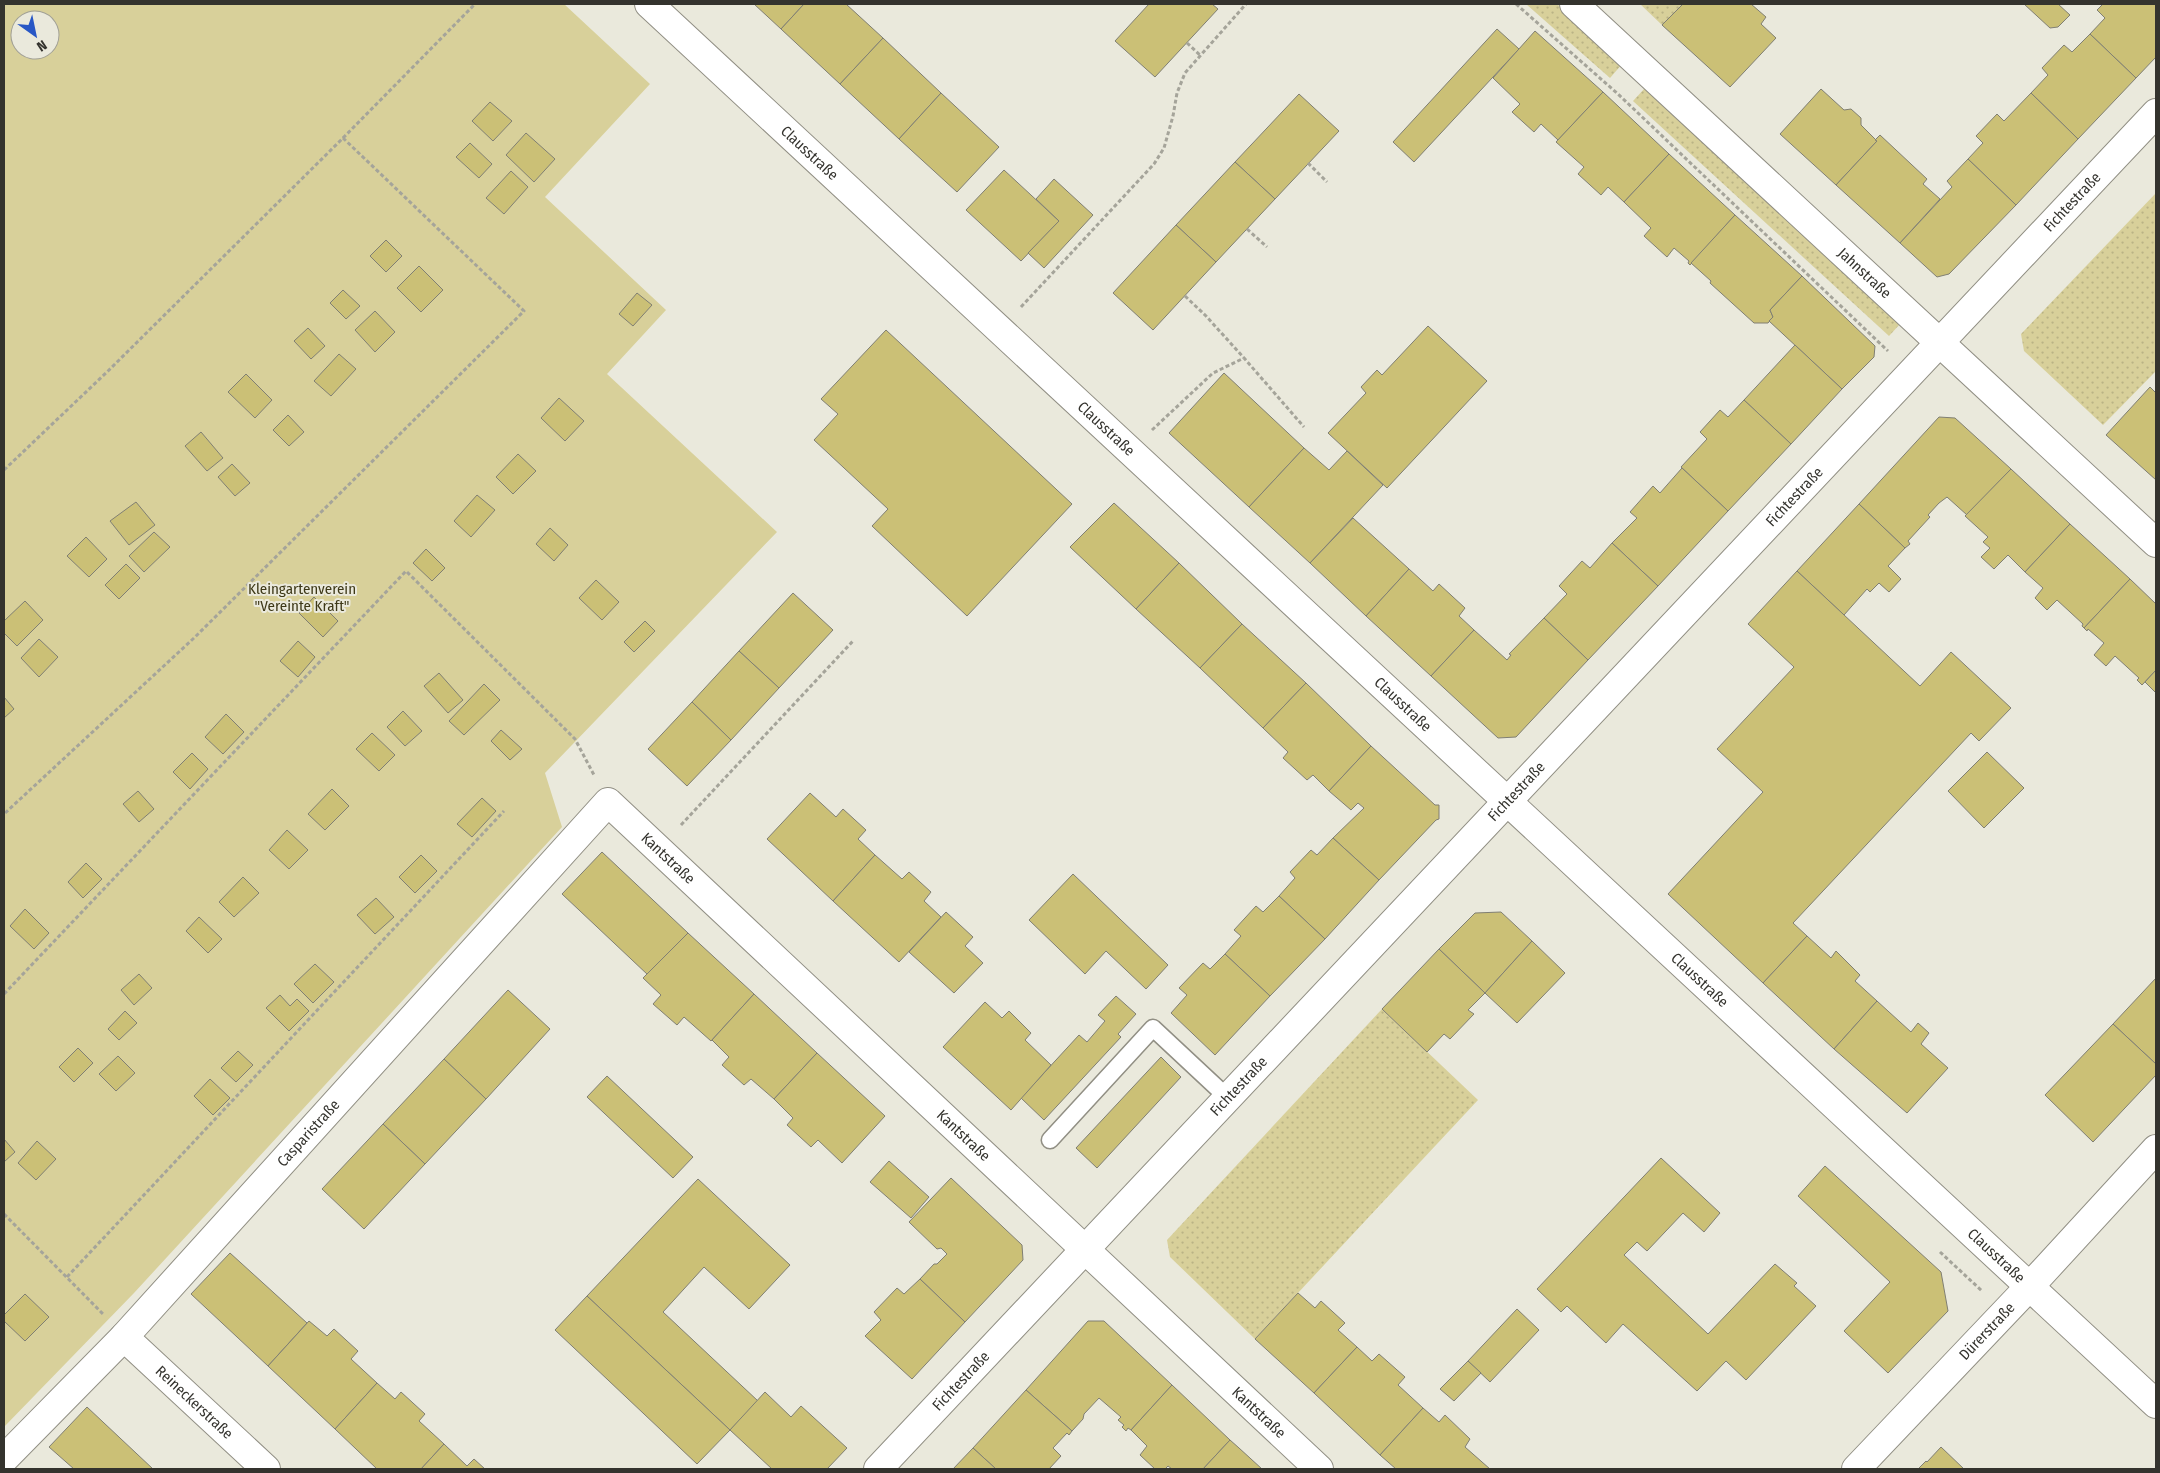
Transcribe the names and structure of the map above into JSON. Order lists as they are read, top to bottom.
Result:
{
  "streets": {
    "street": [
      "Clausstraße",
      "Fichtestraße",
      "Jahnstraße",
      "Kantstraße",
      "Casparistraße",
      "Dürerstraße",
      "Reineckerstraße"
    ]
  },
  "crossings": [
    ["Clausstraße", "Fichtestraße"],
    ["Clausstraße", "Dürerstraße"],
    ["Fichtestraße", "Jahnstraße"],
    ["Fichtestraße", "Kantstraße"],
    ["Kantstraße", "Casparistraße"],
    ["Casparistraße", "Reineckerstraße"]
  ],
  "parks": ["Kleingartenverein \"Vereinte Kraft\""],
  "north": "bottom right"
}
